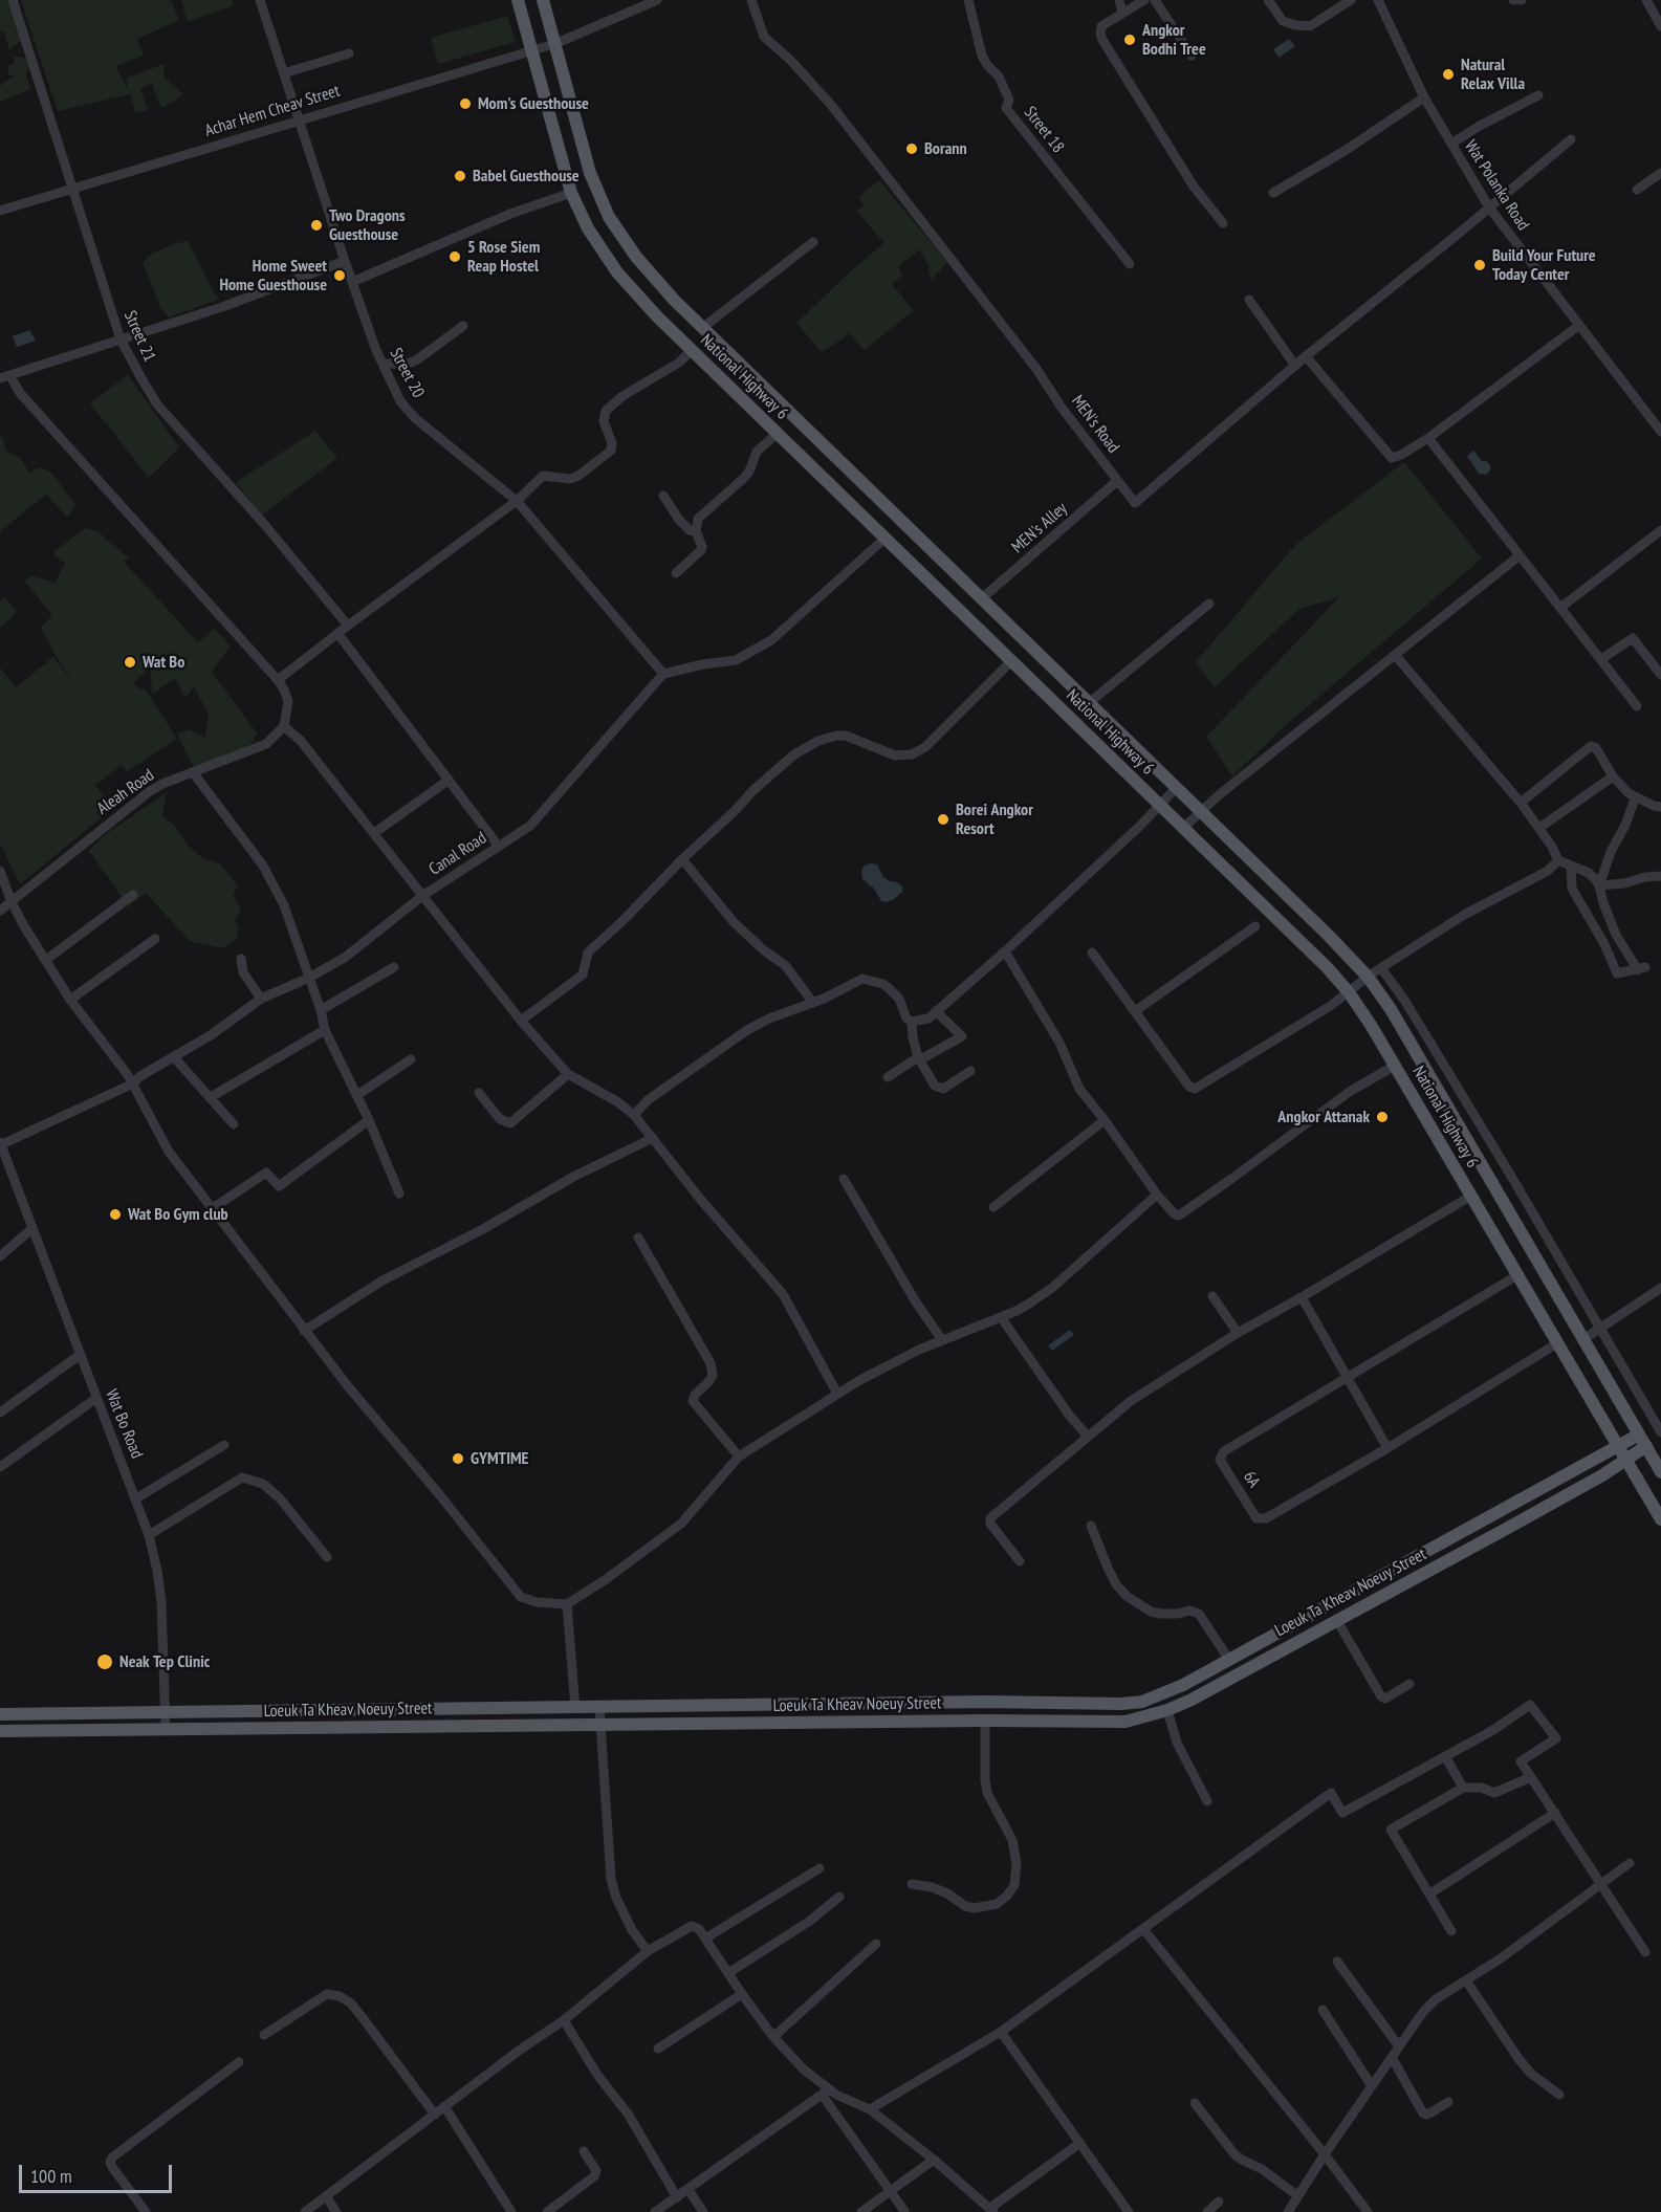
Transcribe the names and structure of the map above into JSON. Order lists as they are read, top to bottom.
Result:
{
  "streets": {
    "main road": ["National Highway 6", "Loeuk Ta Kheav Noeuy Street"],
    "street": [
      "Achar Hem Cheav Street",
      "Street 18",
      "Wat Polanka Road",
      "Street 21",
      "Street 20",
      "MEN's Road",
      "MEN's Alley",
      "Aleah Road",
      "Canal Road",
      "Wat Bo Road",
      "6A"
    ]
  },
  "crossings": [
    ["Achar Hem Cheav Street", "Street 21"],
    ["Achar Hem Cheav Street", "Street 20"],
    ["Achar Hem Cheav Street", "National Highway 6"],
    ["Wat Polanka Road", "MEN's Road"],
    ["Street 20", "Canal Road"],
    ["National Highway 6", "MEN's Alley"],
    ["National Highway 6", "6A"],
    ["National Highway 6", "Loeuk Ta Kheav Noeuy Street"],
    ["MEN's Road", "MEN's Alley"],
    ["Canal Road", "Wat Bo Road"],
    ["Wat Bo Road", "Loeuk Ta Kheav Noeuy Street"]
  ],
  "places": [
    "Angkor Bodhi Tree",
    "Natural Relax Villa",
    "Mom's Guesthouse",
    "Borann",
    "Babel Guesthouse",
    "Two Dragons Guesthouse",
    "5 Rose Siem Reap Hostel",
    "Build Your Future Today Center",
    "Home Sweet Home Guesthouse",
    "Wat Bo",
    "Borei Angkor Resort",
    "Angkor Attanak",
    "Wat Bo Gym club",
    "GYMTIME",
    "Neak Tep Clinic"
  ],
  "scale_bar": "100 m"
}
